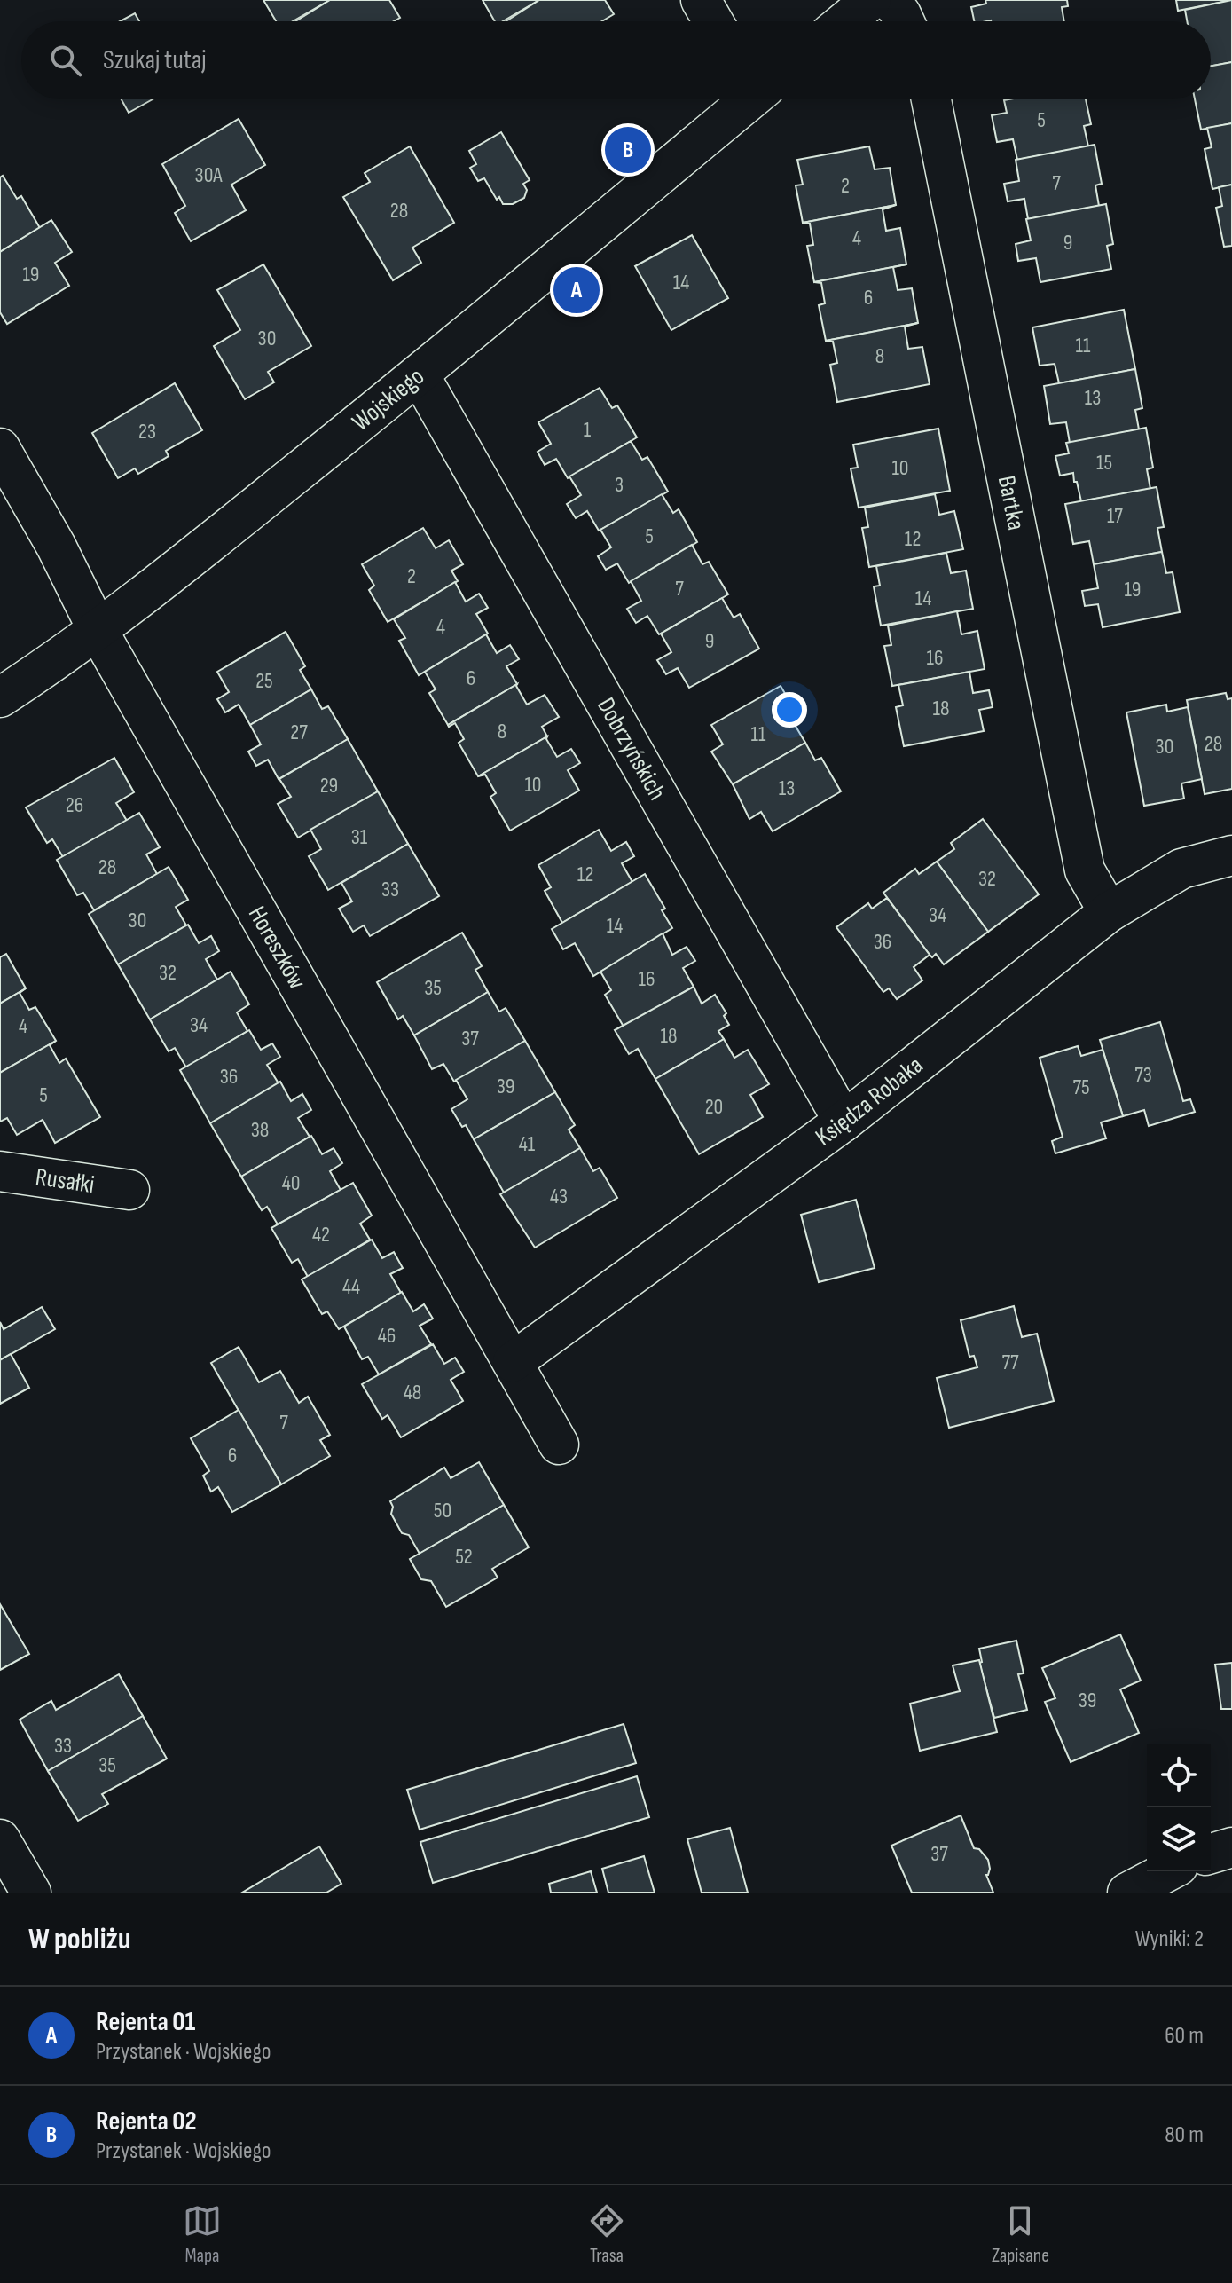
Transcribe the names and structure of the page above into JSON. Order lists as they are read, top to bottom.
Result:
{
  "streets": {
    "street": [
      "Wojskiego",
      "Bartka",
      "Dobrzyńskich",
      "Horeszków",
      "Księdza Robaka",
      "Rusałki"
    ]
  },
  "crossings": [
    ["Wojskiego", "Dobrzyńskich"],
    ["Wojskiego", "Horeszków"],
    ["Bartka", "Księdza Robaka"],
    ["Dobrzyńskich", "Księdza Robaka"],
    ["Horeszków", "Księdza Robaka"]
  ],
  "house_numbers": [
    "5",
    "30A",
    "7",
    "2",
    "28",
    "4",
    "9",
    "19",
    "14",
    "6",
    "30",
    "11",
    "8",
    "13",
    "1",
    "23",
    "15",
    "10",
    "3",
    "17",
    "5",
    "12",
    "2",
    "7",
    "19",
    "14",
    "4",
    "9",
    "16",
    "6",
    "25",
    "18",
    "8",
    "27",
    "11",
    "28",
    "30",
    "10",
    "29",
    "13",
    "26",
    "31",
    "28",
    "12",
    "32",
    "33",
    "34",
    "30",
    "14",
    "36",
    "32",
    "16",
    "35",
    "34",
    "4",
    "18",
    "37",
    "73",
    "36",
    "39",
    "75",
    "5",
    "20",
    "38",
    "41",
    "40",
    "43",
    "42",
    "44",
    "46",
    "77",
    "48",
    "7",
    "6",
    "50",
    "52",
    "39",
    "33",
    "35",
    "37"
  ],
  "page": {
    "search": "Szukaj tutaj",
    "pins": ["B", "A"],
    "heading": ["W pobliżu", "Wyniki: 2"],
    "list": [
      {
        "mark": "A",
        "name": "Rejenta 01",
        "note": "Przystanek · Wojskiego",
        "value": "60 m"
      },
      {
        "mark": "B",
        "name": "Rejenta 02",
        "note": "Przystanek · Wojskiego",
        "value": "80 m"
      }
    ],
    "nav": ["Mapa", "Trasa", "Zapisane"]
  }
}
